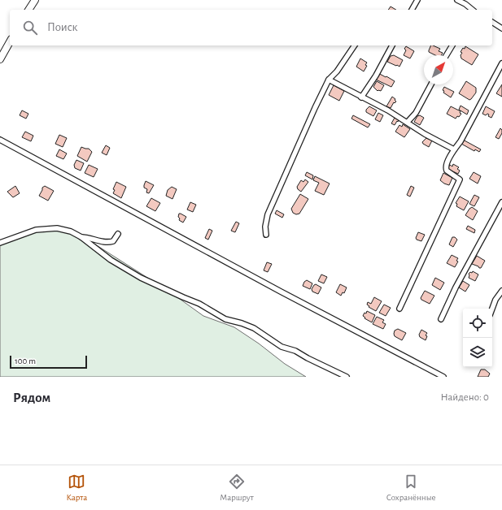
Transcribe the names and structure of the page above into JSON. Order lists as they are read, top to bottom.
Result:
{
  "scale_bar": "100 m",
  "north": "top right",
  "page": {
    "search": "Поиск",
    "scale": "100 m",
    "heading": ["Рядом", "Найдено: 0"],
    "nav": ["Карта", "Маршрут", "Сохранённые"]
  }
}
